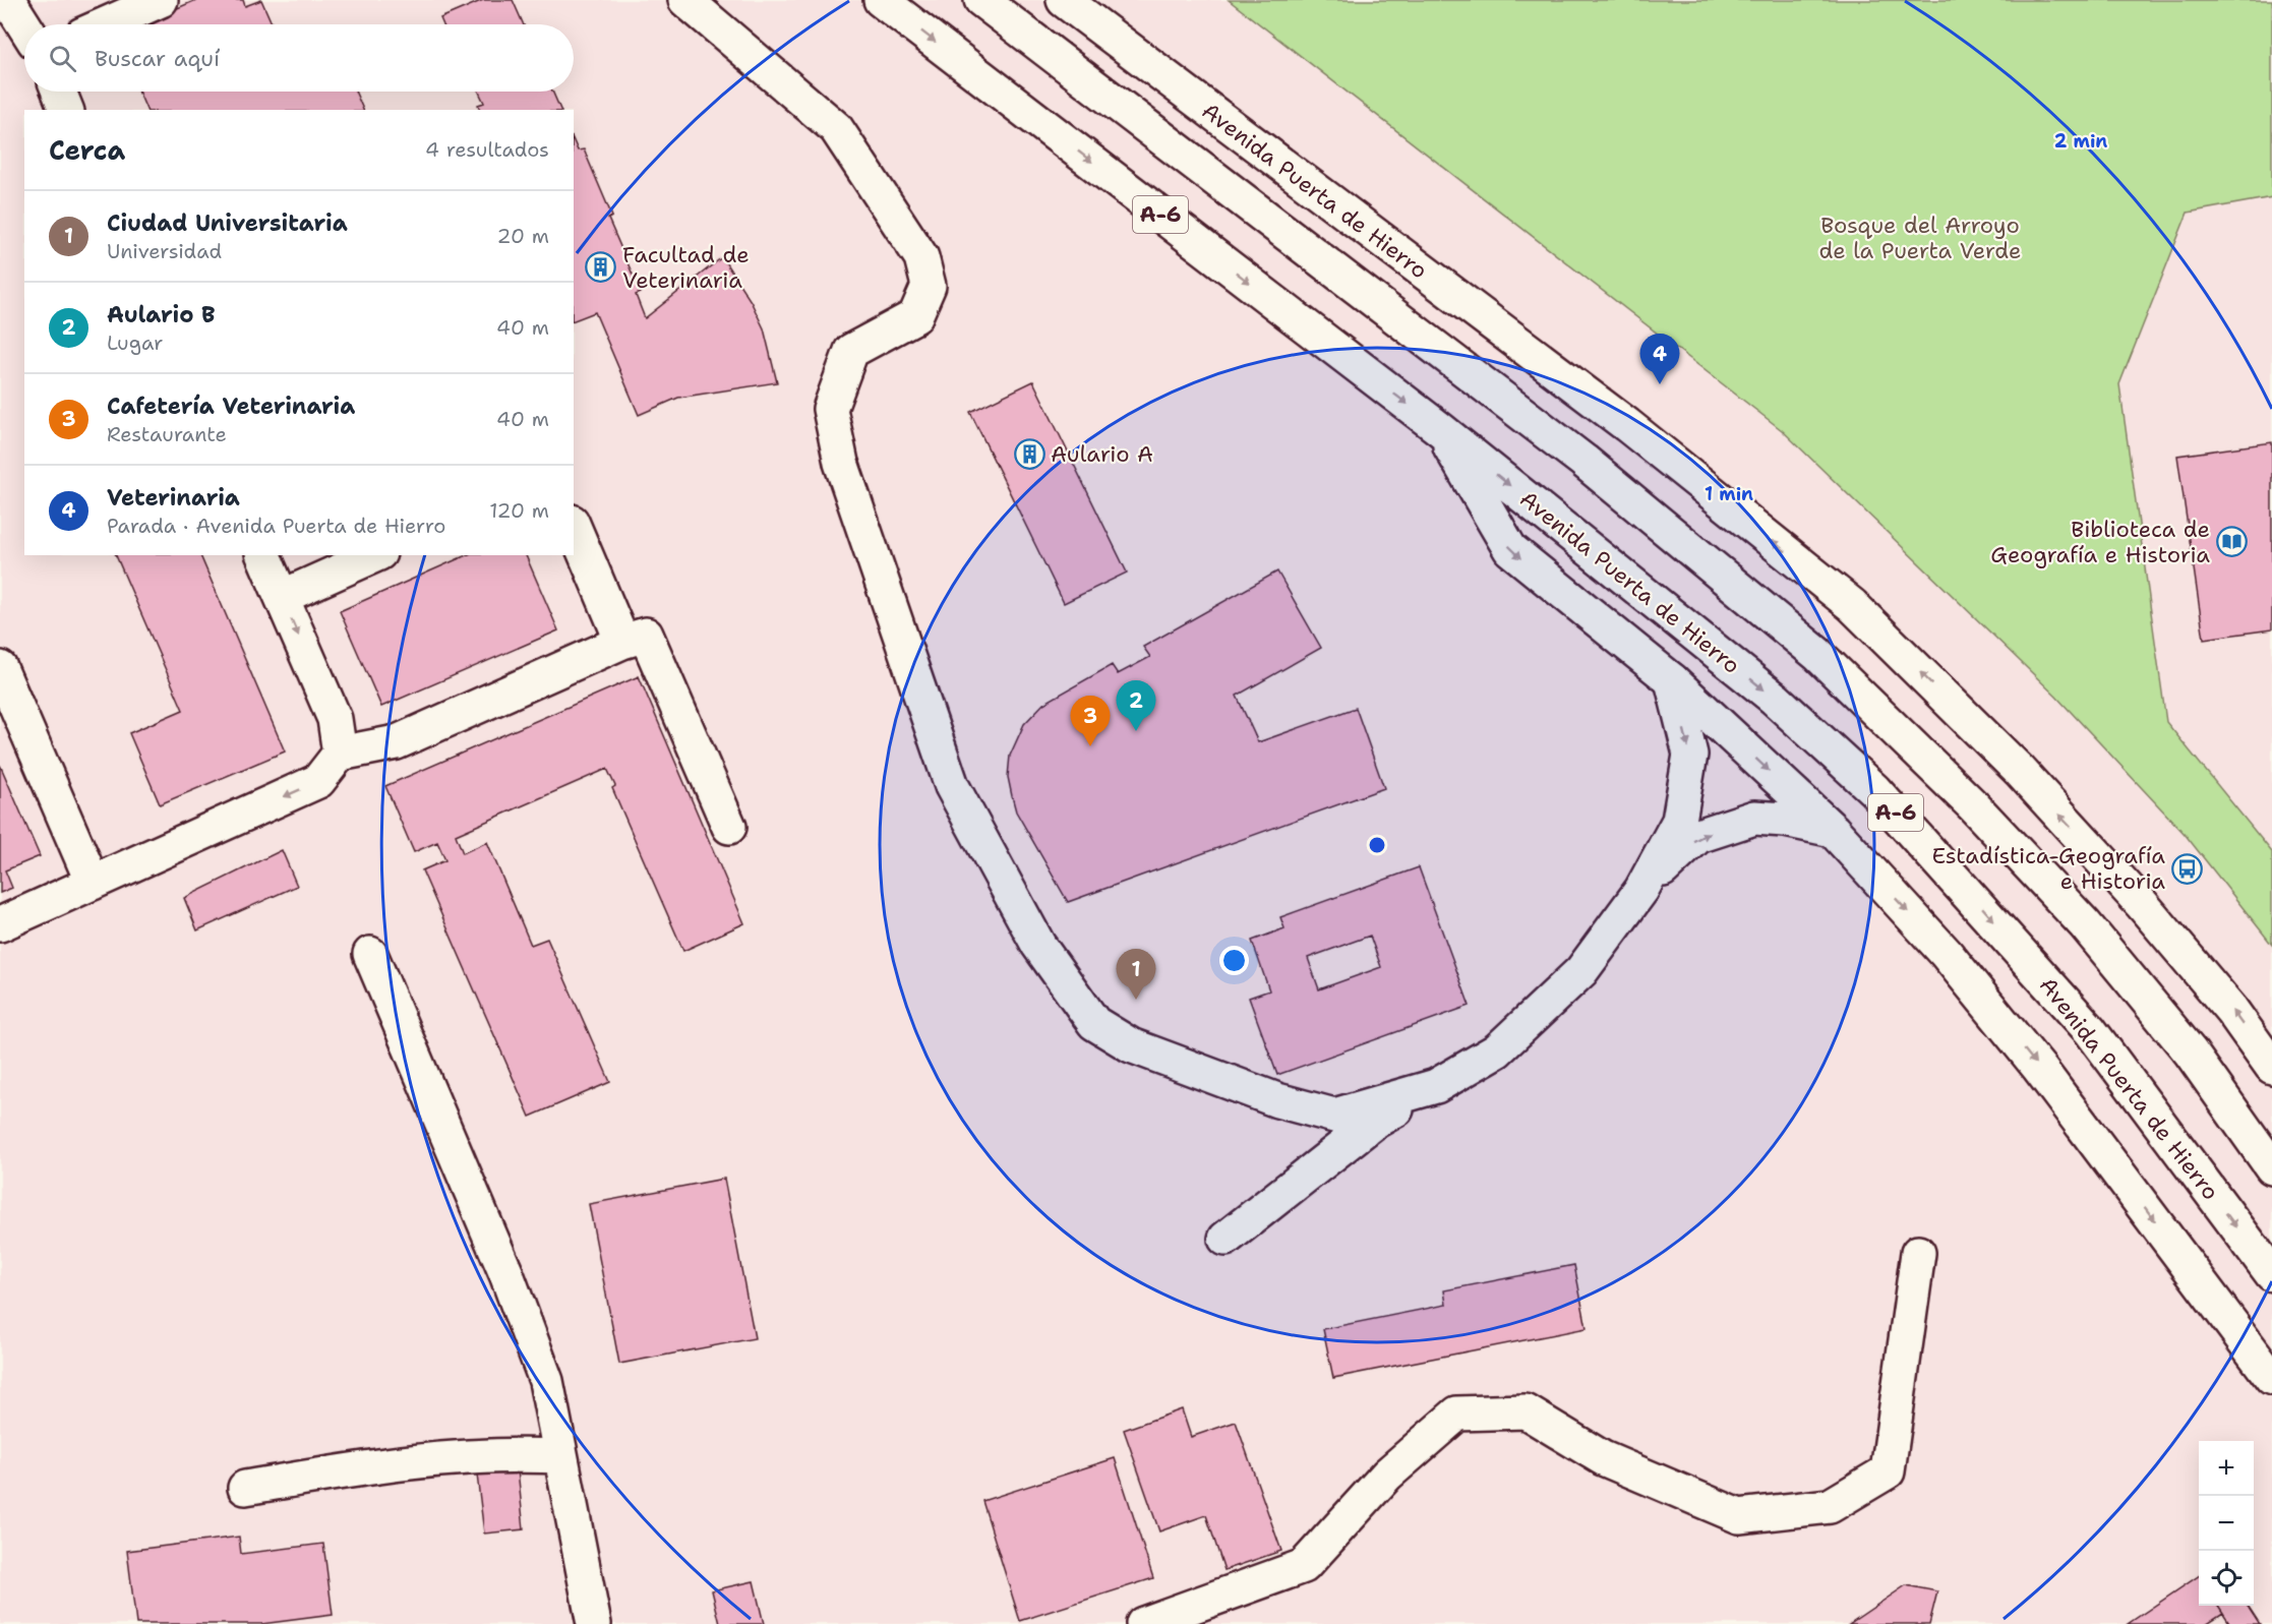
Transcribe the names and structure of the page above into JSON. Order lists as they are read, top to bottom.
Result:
{
  "streets": {
    "main road": ["Avenida Puerta de Hierro", "A-6"]
  },
  "parks": ["Bosque del Arroyo de la Puerta Verde"],
  "places": {
    "building": ["Facultad de Veterinaria", "Aulario A"],
    "library": ["Biblioteca de Geografía e Historia"],
    "bus stop": ["Estadística-Geografía e Historia"]
  },
  "page": {
    "search": "Buscar aquí",
    "heading": ["Cerca", "4 resultados"],
    "list": [
      {
        "mark": "1",
        "name": "Ciudad Universitaria",
        "note": "Universidad",
        "value": "20 m"
      },
      {
        "mark": "2",
        "name": "Aulario B",
        "note": "Lugar",
        "value": "40 m"
      },
      {
        "mark": "3",
        "name": "Cafetería Veterinaria",
        "note": "Restaurante",
        "value": "40 m"
      },
      {
        "mark": "4",
        "name": "Veterinaria",
        "note": "Parada · Avenida Puerta de Hierro",
        "value": "120 m"
      }
    ],
    "pins": [
      "4",
      "2",
      "3",
      "1"
    ],
    "map_buttons": ["+", "−"]
  },
  "rings": ["2 min", "1 min"]
}
